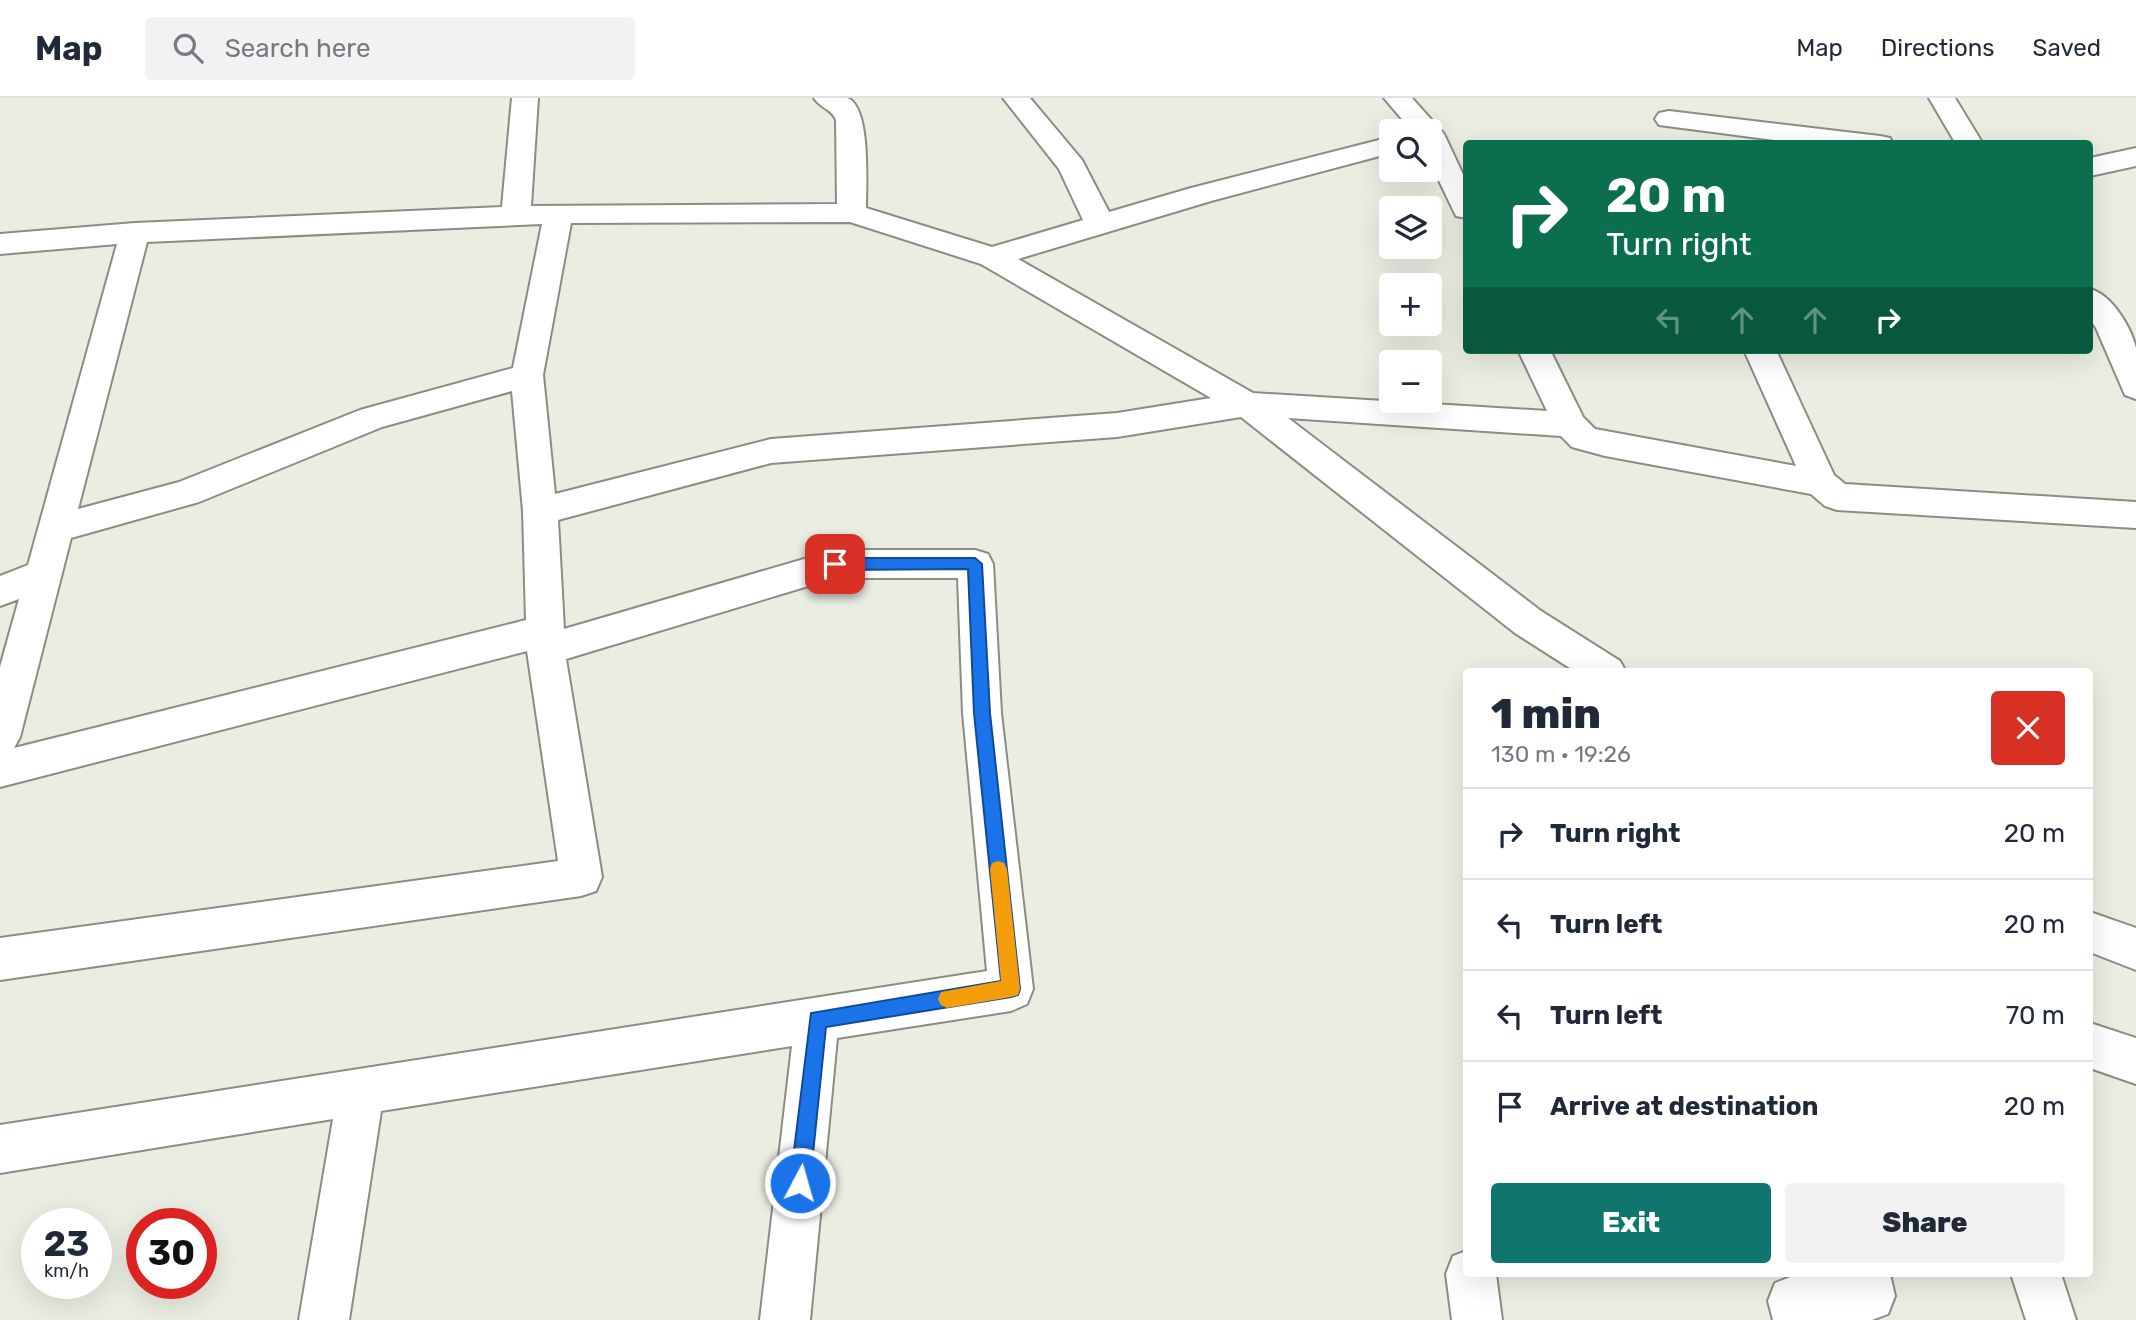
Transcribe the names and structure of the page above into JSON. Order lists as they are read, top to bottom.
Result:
{
  "page": {
    "header": "Map",
    "search": "Search here",
    "nav": ["Map", "Directions", "Saved"],
    "map_buttons": ["+", "−"],
    "turn": ["20 m", "Turn right"],
    "heading": ["1 min", "130 m · 19:26"],
    "list": [
      {
        "name": "Turn right",
        "value": "20 m"
      },
      {
        "name": "Turn left",
        "value": "20 m"
      },
      {
        "name": "Turn left",
        "value": "70 m"
      },
      {
        "name": "Arrive at destination",
        "value": "20 m"
      }
    ],
    "buttons": ["Exit", "Share"],
    "speed": "23 km/h",
    "limit": "30"
  }
}
